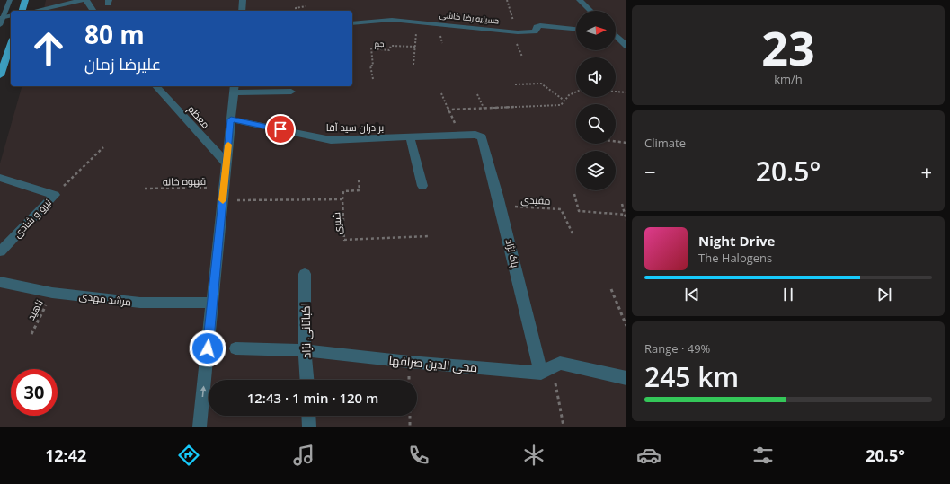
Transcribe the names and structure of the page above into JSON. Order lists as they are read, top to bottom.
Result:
{
  "streets": {
    "street": [
      "حسینیه رضا کاشی",
      "معظم",
      "برادران سید آقا",
      "نیرو و شادی",
      "پاک نژاد",
      "مرشد مهدی",
      "اکباتانی نژاد",
      "محی الدین صرافها"
    ],
    "path": [
      "جم",
      "قهوه خانه",
      "مفیدی",
      "شیری",
      "ناهید"
    ]
  },
  "crossings": [
    ["برادران سید آقا", "پاک نژاد"],
    ["مفیدی", "پاک نژاد"],
    ["پاک نژاد", "محی الدین صرافها"],
    ["مرشد مهدی", "ناهید"],
    ["اکباتانی نژاد", "محی الدین صرافها"]
  ],
  "north": "right",
  "page": {
    "tile": [
      ["23", "km/h"],
      "Climate",
      ["Range · 49%", "245 km"]
    ],
    "turn": ["80 m", "علیرضا زمان"],
    "heat": ["−", "20.5°", "+"],
    "song": ["Night Drive", "The Halogens"],
    "limit": "30",
    "trip": "12:43 · 1 min · 120 m",
    "tabs": ["12:42", "20.5°"]
  }
}
